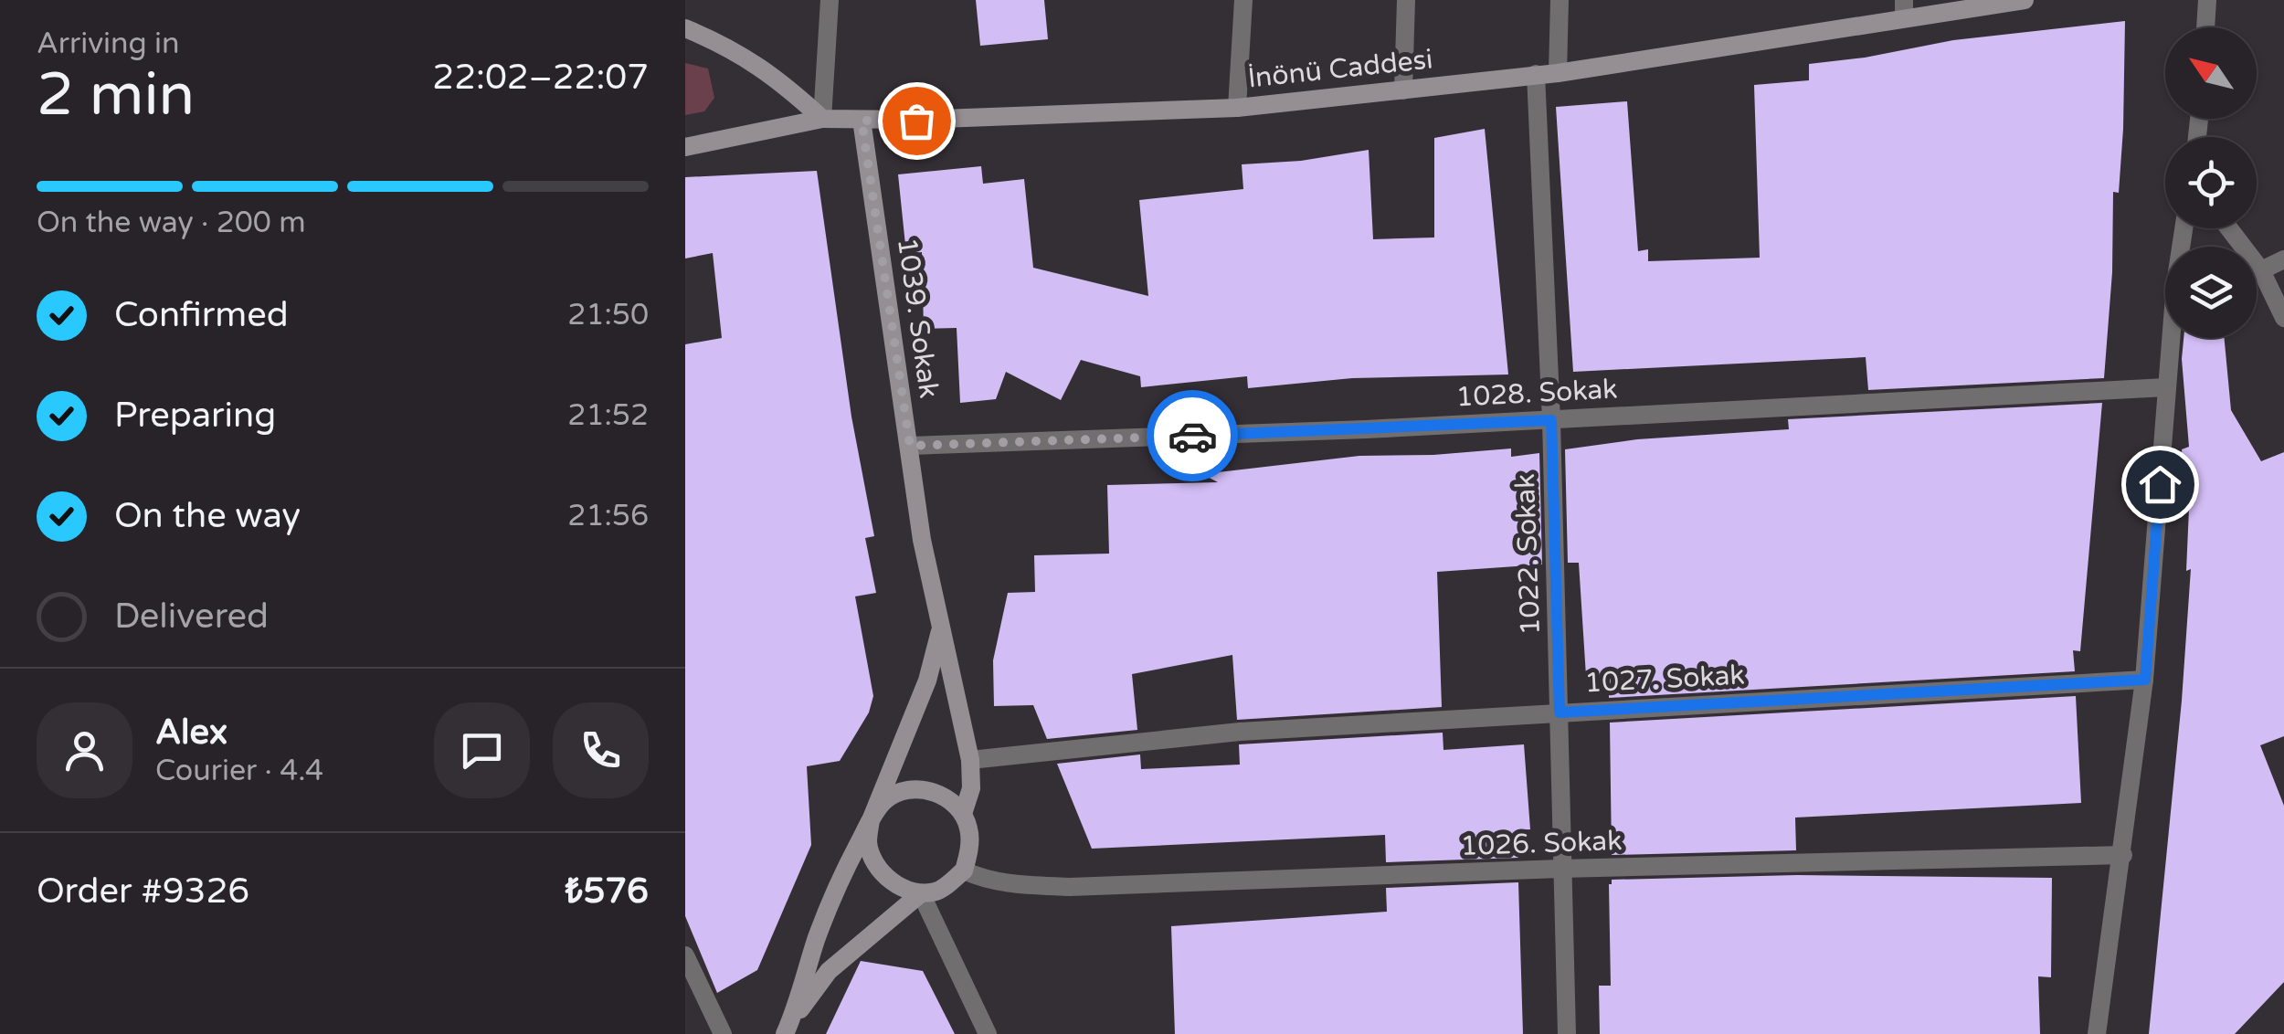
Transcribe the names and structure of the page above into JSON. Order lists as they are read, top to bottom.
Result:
{
  "streets": {
    "street": [
      "İnönü Caddesi",
      "1039. Sokak",
      "1028. Sokak",
      "1022. Sokak",
      "1027. Sokak",
      "1026. Sokak"
    ]
  },
  "crossings": [
    ["İnönü Caddesi", "1039. Sokak"],
    ["İnönü Caddesi", "1022. Sokak"],
    ["1039. Sokak", "1028. Sokak"],
    ["1039. Sokak", "1027. Sokak"],
    ["1039. Sokak", "1026. Sokak"],
    ["1028. Sokak", "1022. Sokak"],
    ["1022. Sokak", "1027. Sokak"],
    ["1022. Sokak", "1026. Sokak"]
  ],
  "north": "top left",
  "page": {
    "heading": ["2 min", "Arriving in", "22:02–22:07"],
    "panel": [
      "Alex",
      "Courier · 4.4",
      "Order #9326",
      "₺576"
    ],
    "bar": "On the way · 200 m",
    "list": [
      ["Confirmed", "21:50"],
      ["Preparing", "21:52"],
      ["On the way", "21:56"],
      "Delivered"
    ]
  }
}
